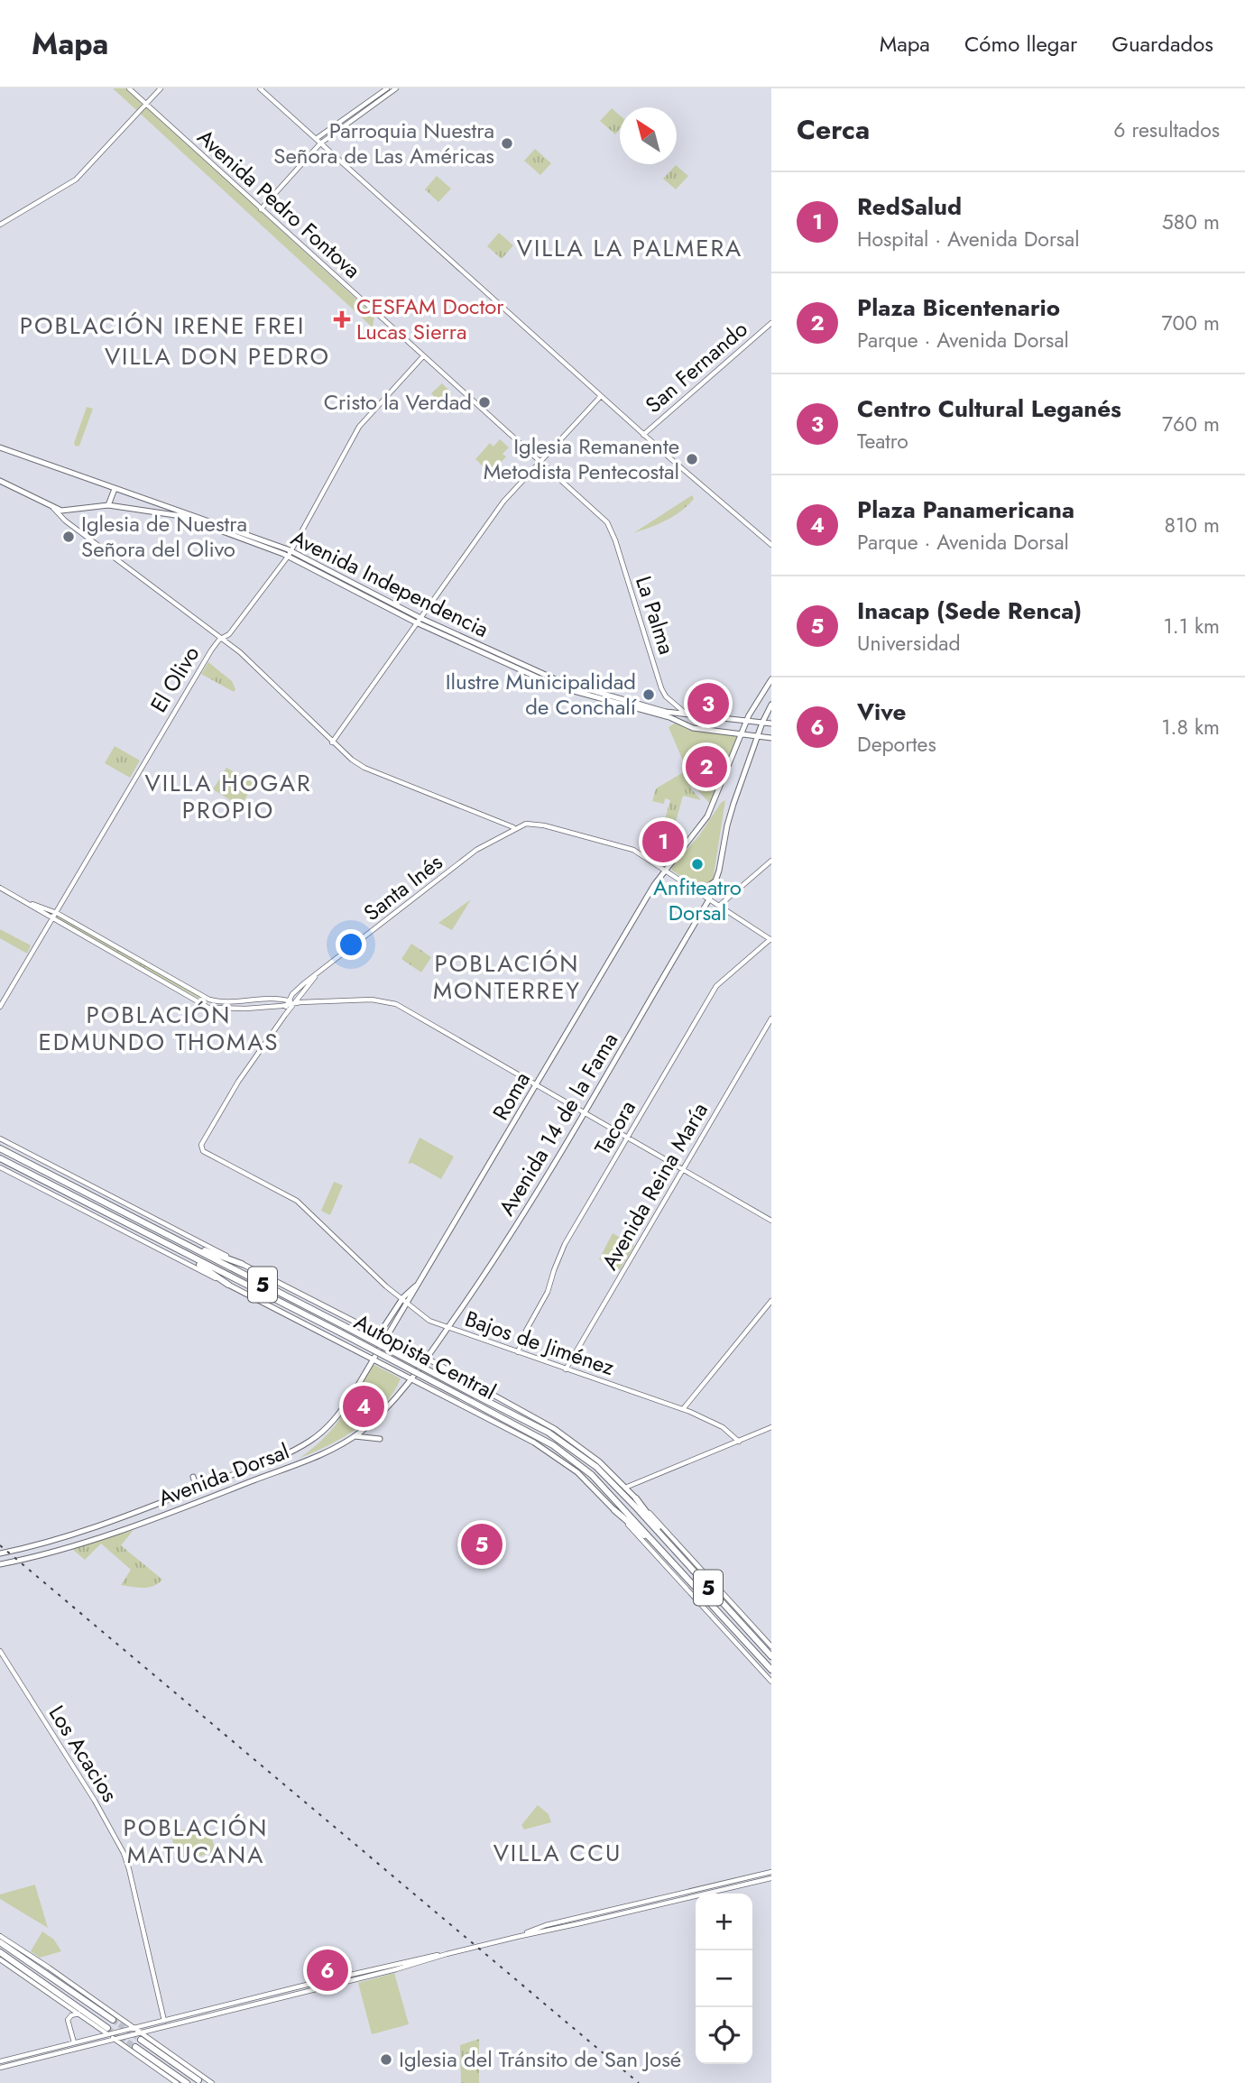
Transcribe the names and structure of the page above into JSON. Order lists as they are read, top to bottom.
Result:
{
  "streets": {
    "highway": ["5", "Autopista Central"],
    "main road": [
      "Avenida Independencia",
      "Roma",
      "Avenida 14 de la Fama",
      "Avenida Dorsal"
    ],
    "street": [
      "Avenida Pedro Fontova",
      "San Fernando",
      "La Palma",
      "El Olivo",
      "Santa Inés",
      "Tacora",
      "Avenida Reina María",
      "Bajos de Jiménez",
      "Los Acacios"
    ]
  },
  "crossings": [
    ["Avenida Pedro Fontova", "La Palma"],
    ["Avenida Pedro Fontova", "El Olivo"],
    ["Avenida Independencia", "La Palma"],
    ["Avenida Independencia", "El Olivo"],
    ["Santa Inés", "Bajos de Jiménez"],
    ["Roma", "Bajos de Jiménez"],
    ["Roma", "Avenida Dorsal"],
    ["Avenida 14 de la Fama", "Bajos de Jiménez"],
    ["Avenida 14 de la Fama", "Avenida Dorsal"],
    ["Tacora", "Bajos de Jiménez"],
    ["Avenida Reina María", "Bajos de Jiménez"]
  ],
  "districts": [
    "VILLA LA PALMERA",
    "POBLACIÓN IRENE FREI",
    "VILLA DON PEDRO",
    "VILLA HOGAR PROPIO",
    "POBLACIÓN MONTERREY",
    "POBLACIÓN EDMUNDO THOMAS",
    "POBLACIÓN MATUCANA",
    "VILLA CCU"
  ],
  "places": {
    "other": [
      "Parroquia Nuestra Señora de Las Américas",
      "Cristo la Verdad",
      "Iglesia Remanente Metodista Pentecostal",
      "Iglesia de Nuestra Señora del Olivo",
      "Ilustre Municipalidad de Conchalí",
      "Anfiteatro Dorsal",
      "Iglesia del Tránsito de San José"
    ],
    "health": ["CESFAM Doctor Lucas Sierra"]
  },
  "north": "top left",
  "page": {
    "header": "Mapa",
    "nav": ["Mapa", "Cómo llegar", "Guardados"],
    "heading": ["Cerca", "6 resultados"],
    "list": [
      {
        "mark": "1",
        "name": "RedSalud",
        "note": "Hospital · Avenida Dorsal",
        "value": "580 m"
      },
      {
        "mark": "2",
        "name": "Plaza Bicentenario",
        "note": "Parque · Avenida Dorsal",
        "value": "700 m"
      },
      {
        "mark": "3",
        "name": "Centro Cultural Leganés",
        "note": "Teatro",
        "value": "760 m"
      },
      {
        "mark": "4",
        "name": "Plaza Panamericana",
        "note": "Parque · Avenida Dorsal",
        "value": "810 m"
      },
      {
        "mark": "5",
        "name": "Inacap (Sede Renca)",
        "note": "Universidad",
        "value": "1.1 km"
      },
      {
        "mark": "6",
        "name": "Vive",
        "note": "Deportes",
        "value": "1.8 km"
      }
    ],
    "pins": [
      "3",
      "2",
      "1",
      "4",
      "5",
      "6"
    ],
    "map_buttons": ["+", "−"]
  }
}
